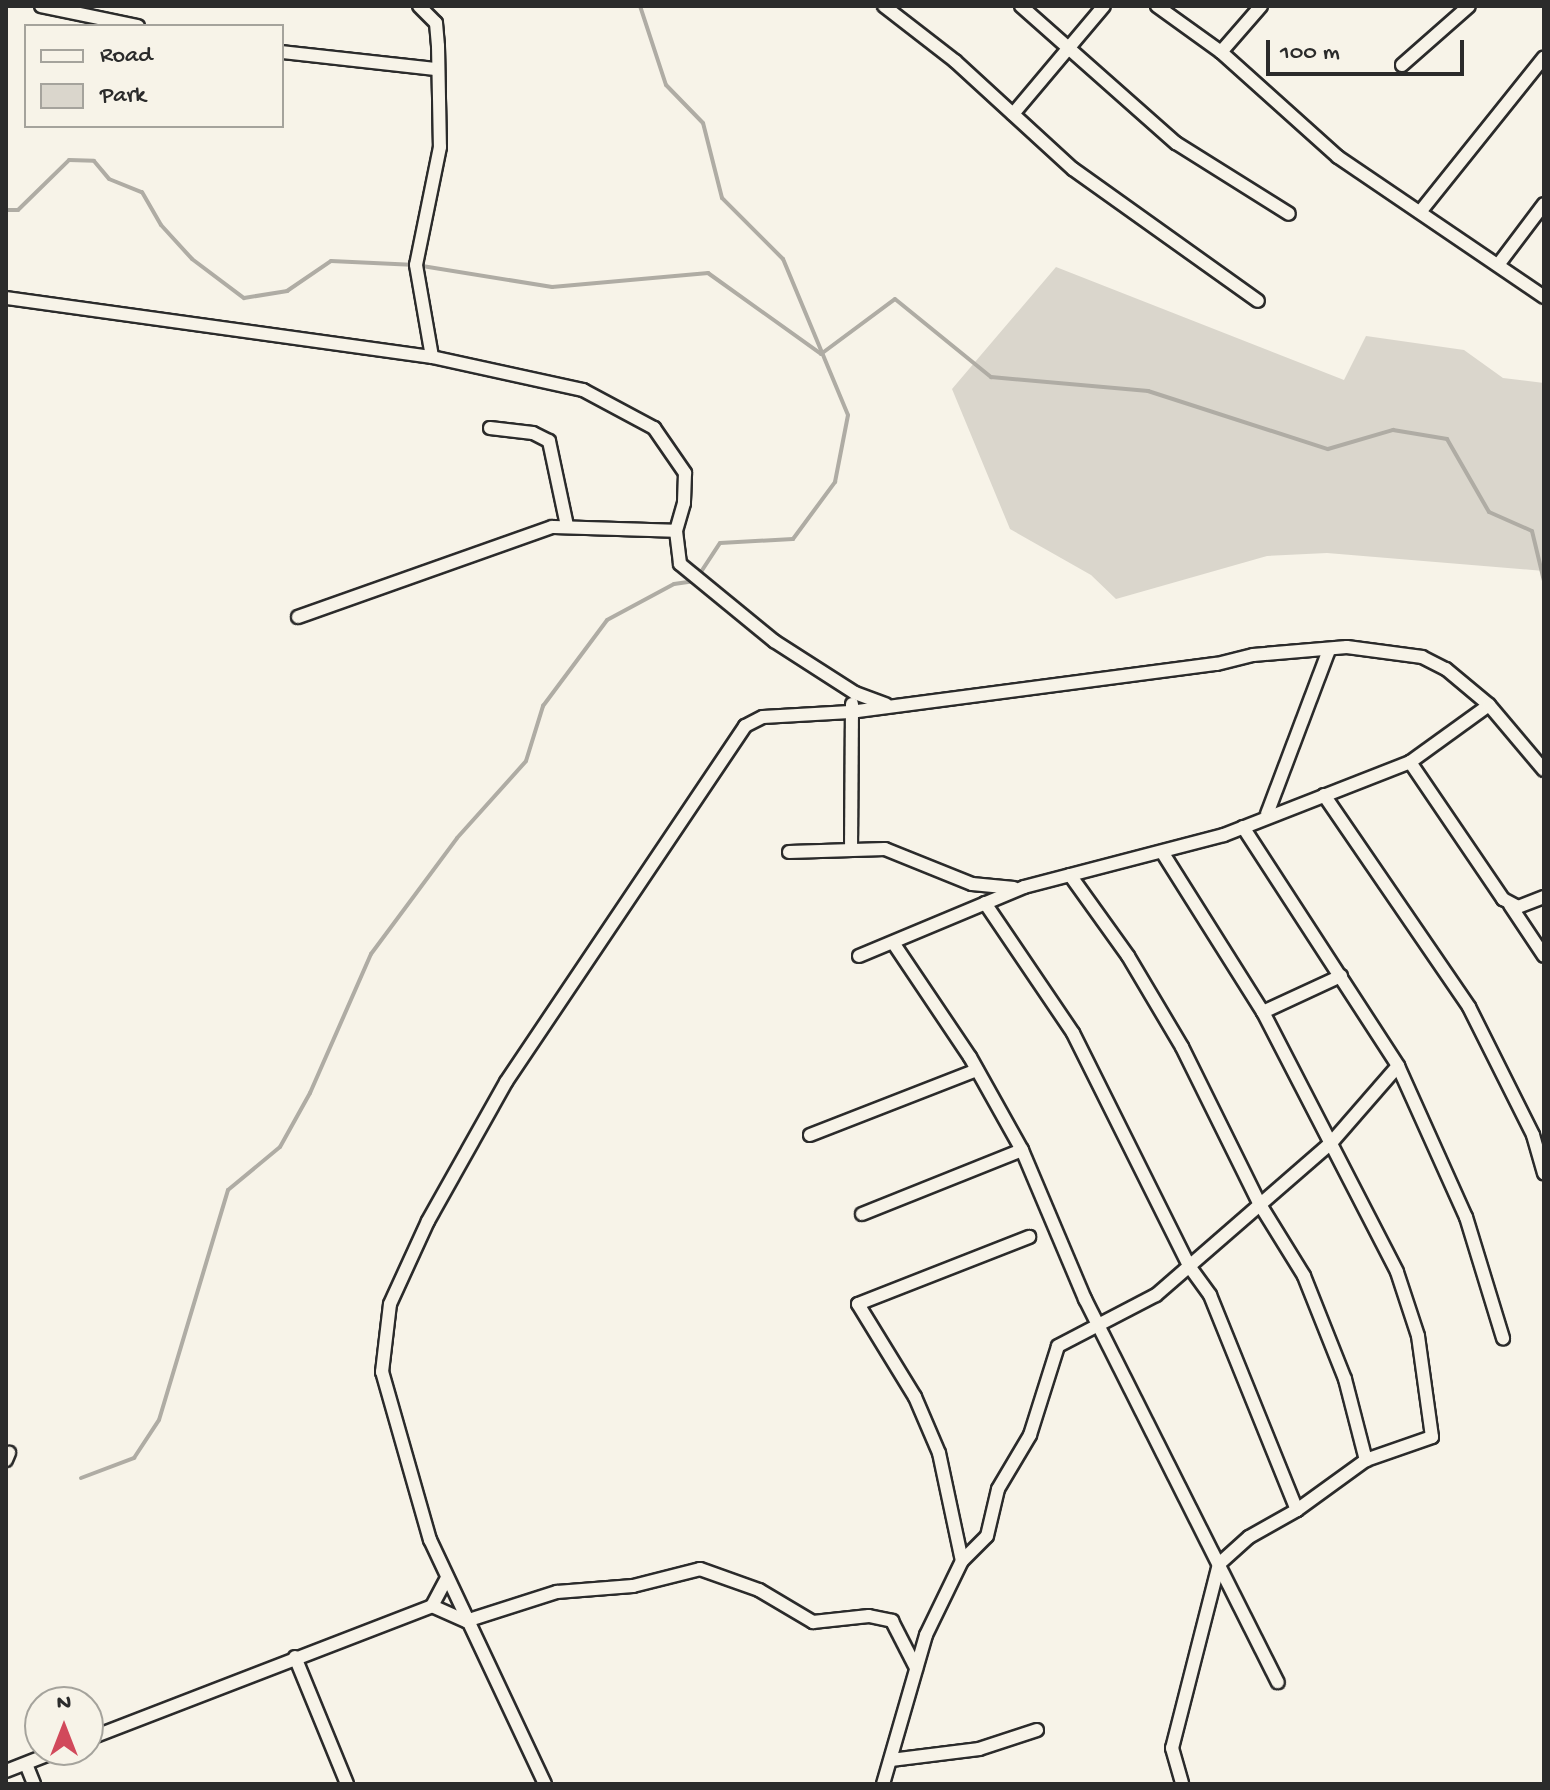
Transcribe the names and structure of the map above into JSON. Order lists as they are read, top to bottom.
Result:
{
  "legend": ["Road", "Park"],
  "scale_bar": "100 m",
  "north": "top"
}
